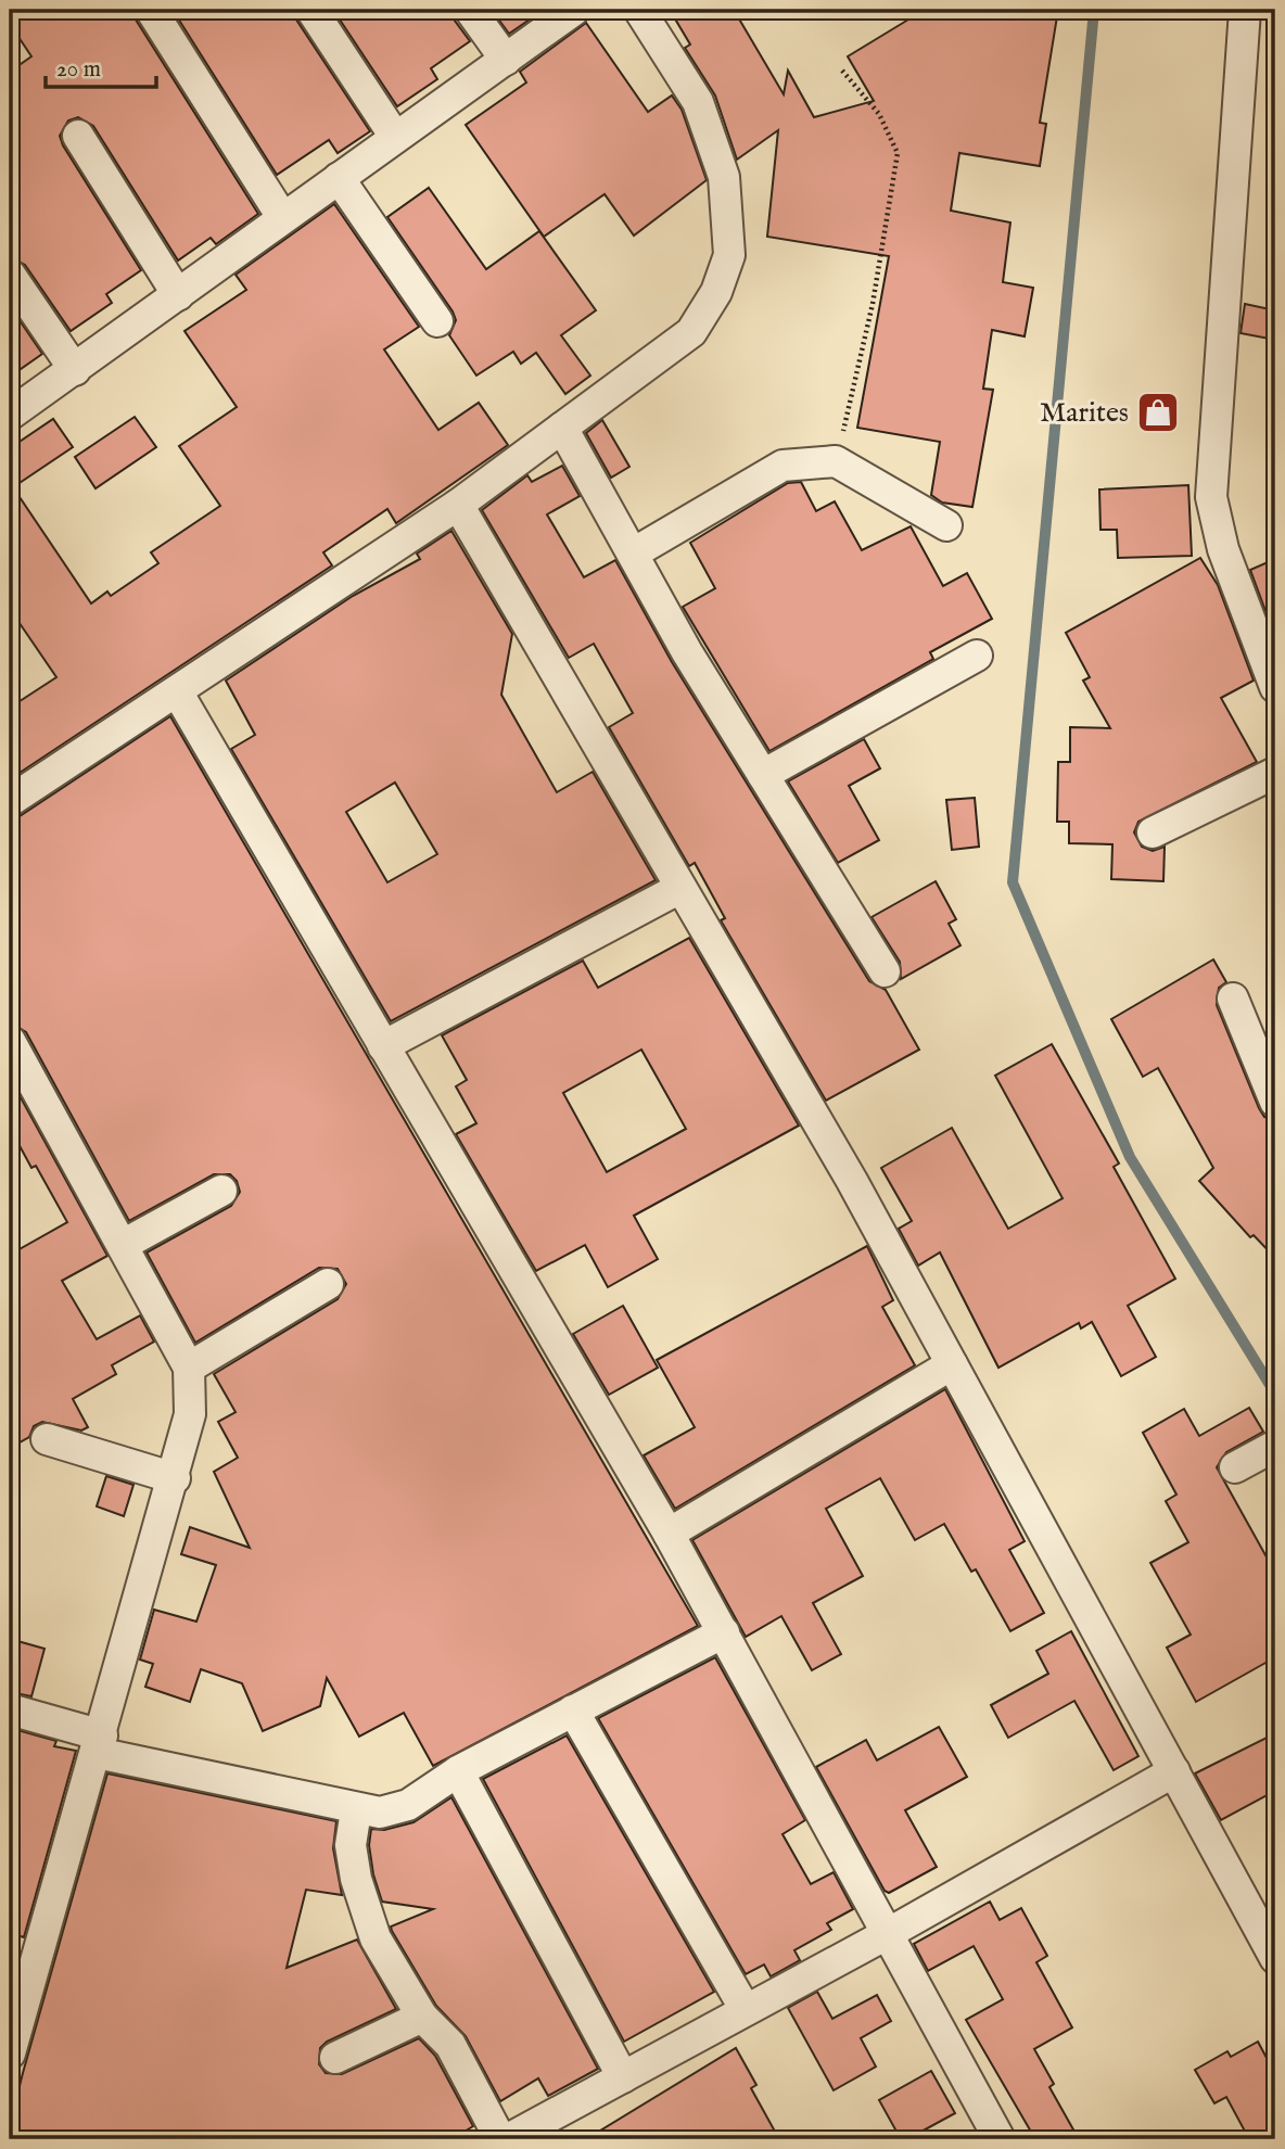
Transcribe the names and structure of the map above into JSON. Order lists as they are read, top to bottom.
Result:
{
  "places": {
    "shop": ["Marites"]
  },
  "scale_bar": "20 m"
}
